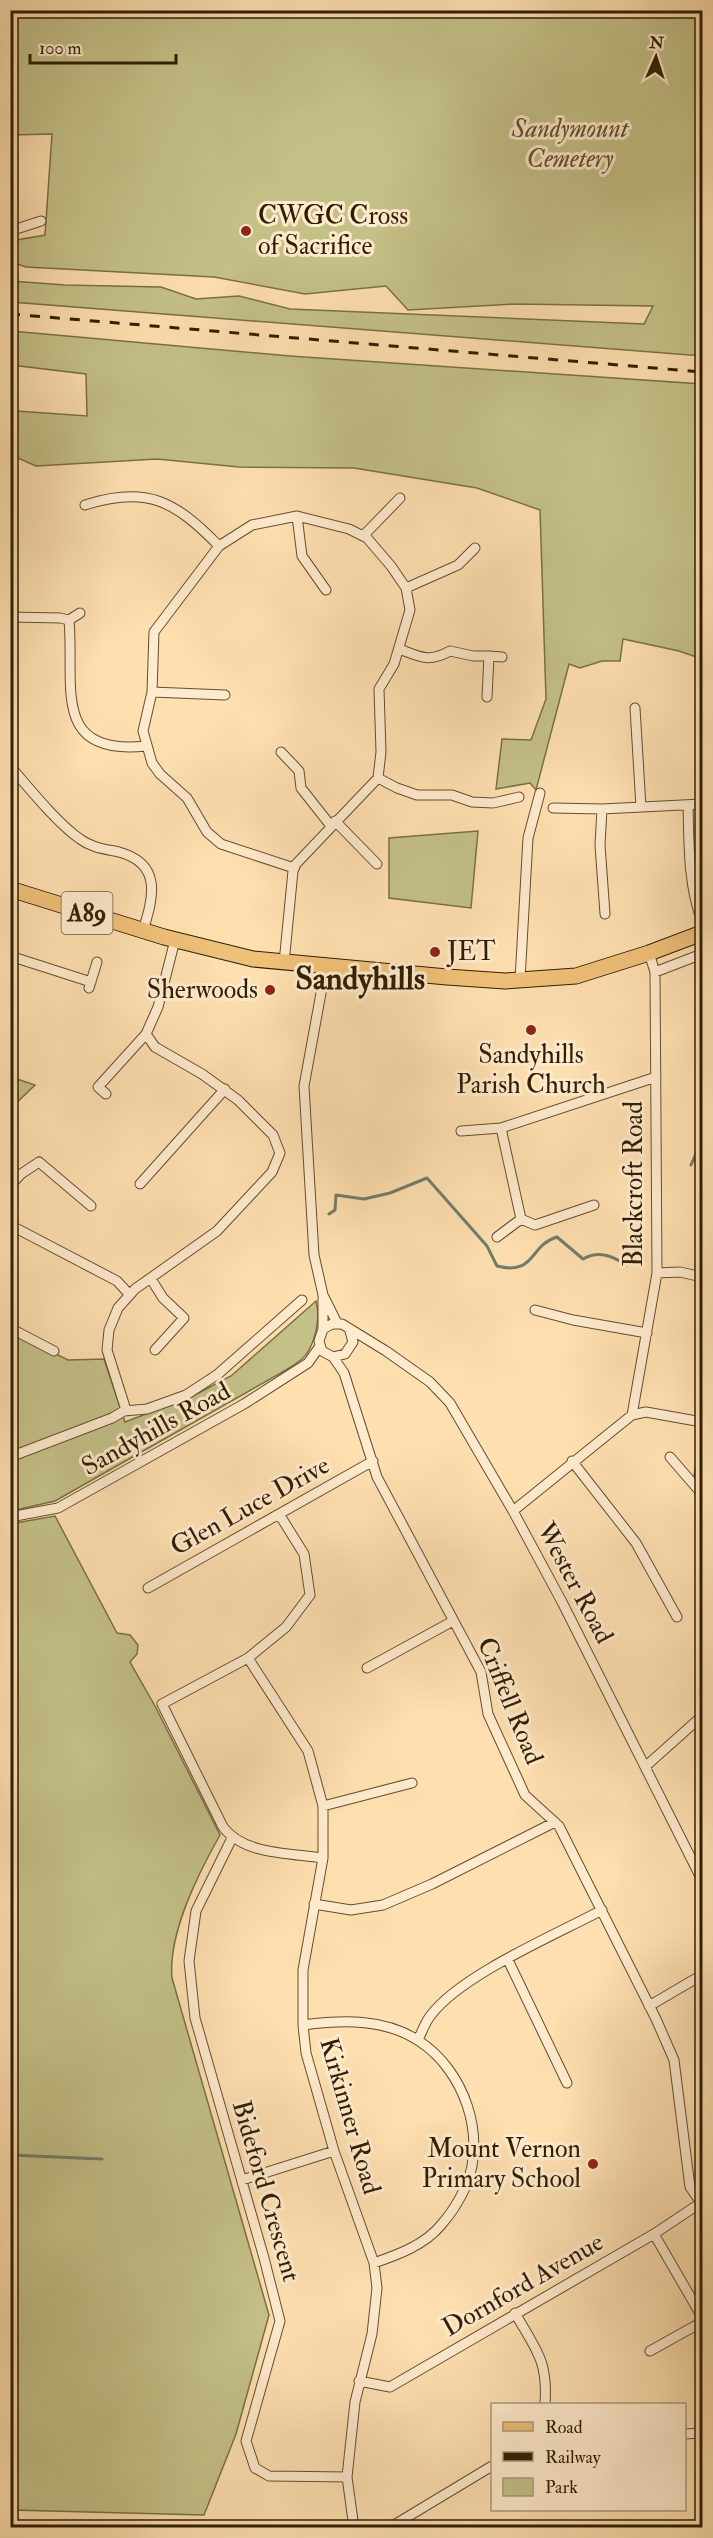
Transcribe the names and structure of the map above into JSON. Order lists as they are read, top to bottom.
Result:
{
  "streets": {
    "main road": ["A89"],
    "street": [
      "Blackcroft Road",
      "Sandyhills Road",
      "Glen Luce Drive",
      "Wester Road",
      "Criffell Road",
      "Kirkinner Road",
      "Bideford Crescent",
      "Dornford Avenue"
    ]
  },
  "crossings": [
    ["A89", "Blackcroft Road"],
    ["A89", "Sandyhills Road"],
    ["Sandyhills Road", "Wester Road"],
    ["Sandyhills Road", "Criffell Road"],
    ["Glen Luce Drive", "Criffell Road"],
    ["Wester Road", "Criffell Road"],
    ["Criffell Road", "Dornford Avenue"],
    ["Kirkinner Road", "Bideford Crescent"],
    ["Kirkinner Road", "Dornford Avenue"]
  ],
  "districts": ["Sandyhills"],
  "parks": ["Sandymount Cemetery"],
  "places": [
    "CWGC Cross of Sacrifice",
    "JET",
    "Sherwoods",
    "Sandyhills Parish Church",
    "Mount Vernon Primary School"
  ],
  "legend": ["Road", "Railway", "Park"],
  "scale_bar": "100 m",
  "north": "top"
}
